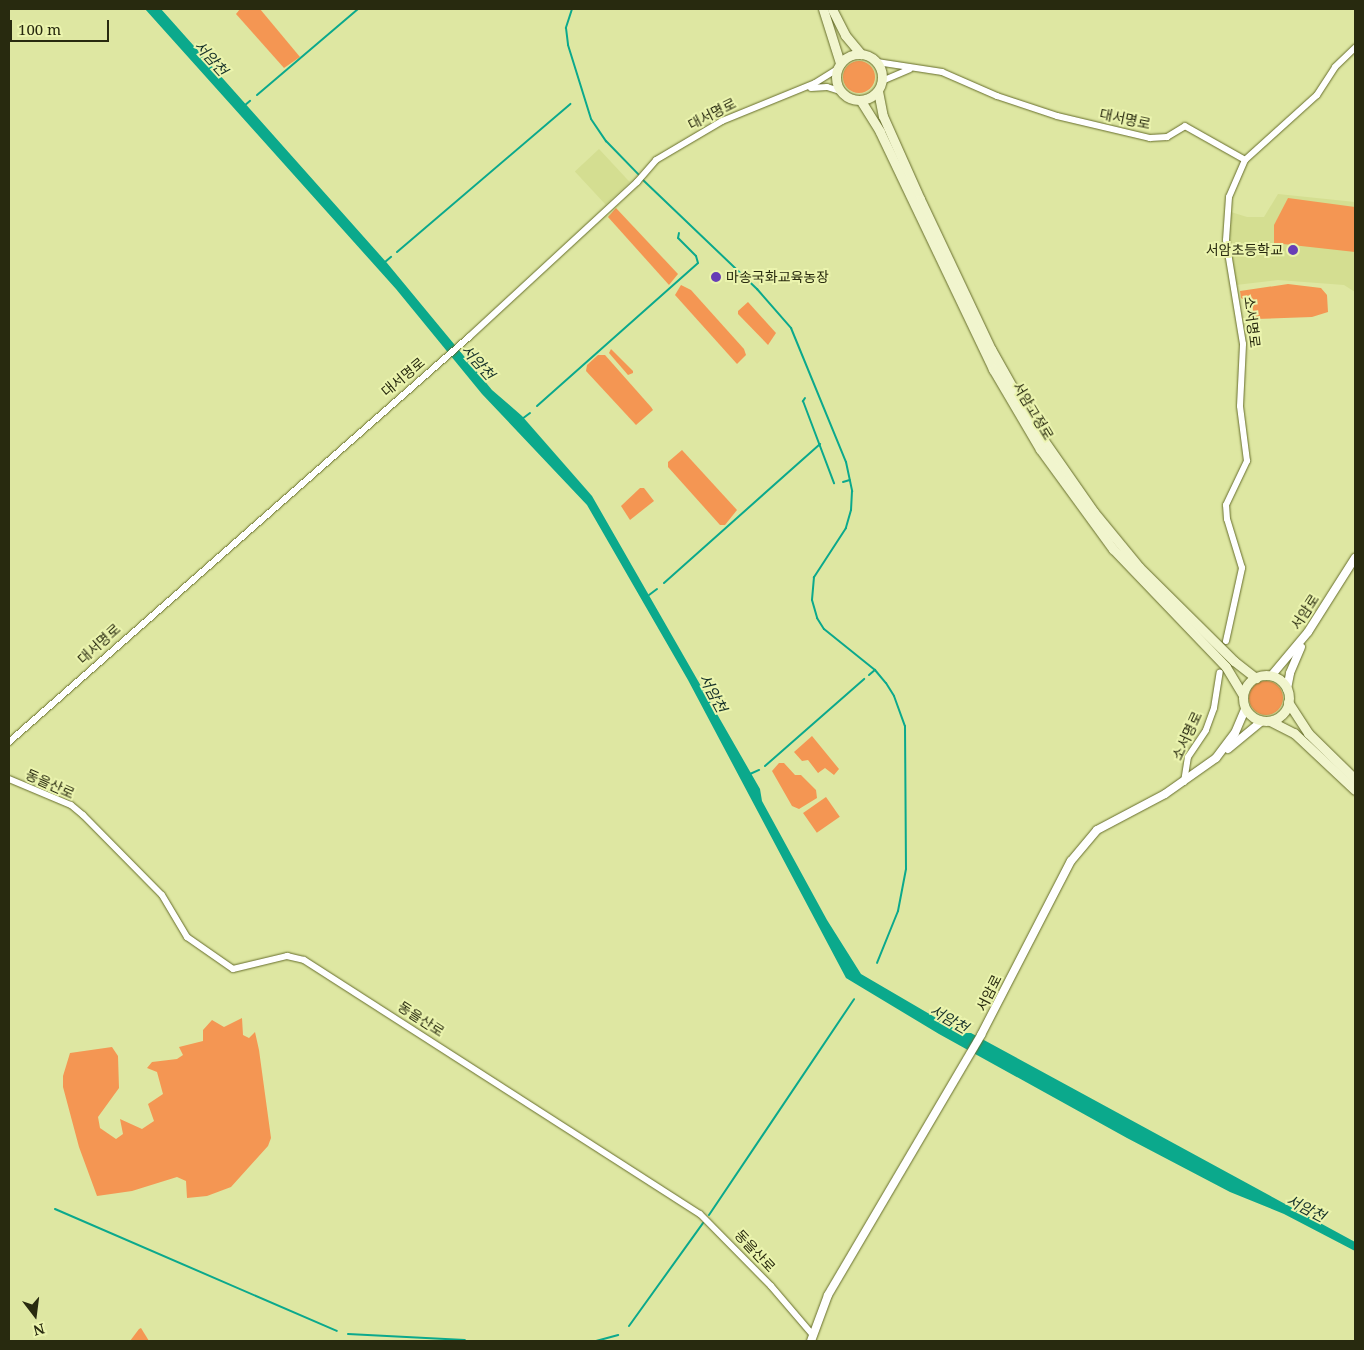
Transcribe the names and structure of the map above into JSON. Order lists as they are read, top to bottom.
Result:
{
  "streets": {
    "main road": ["서암고정로"],
    "street": [
      "대서명로",
      "소서명로",
      "서암로",
      "동을산로"
    ]
  },
  "crossings": [
    ["대서명로", "소서명로"],
    ["대서명로", "서암고정로"],
    ["소서명로", "서암로"],
    ["서암고정로", "서암로"],
    ["서암로", "동을산로"]
  ],
  "water": ["서암천"],
  "places": ["서암초등학교", "마송국화교육농장"],
  "scale_bar": "100 m",
  "north": "bottom"
}
